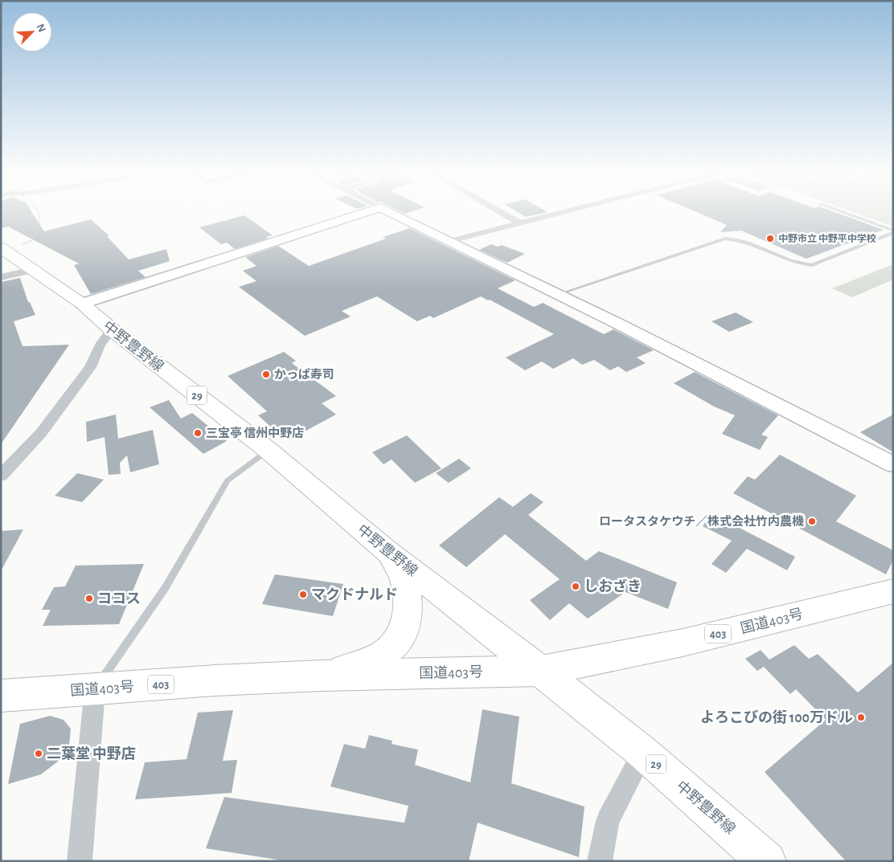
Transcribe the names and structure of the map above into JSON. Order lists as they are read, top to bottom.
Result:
{
  "streets": {
    "main road": [
      "中野豊野線",
      "29",
      "国道403号",
      "403"
    ]
  },
  "crossings": [
    ["中野豊野線", "国道403号"]
  ],
  "places": [
    "中野市立 中野平中学校",
    "かっぱ寿司",
    "三宝亭 信州中野店",
    "ロータスタケウチ／株式会社竹内農機",
    "しおざき",
    "マクドナルド",
    "ココス",
    "よろこびの街 100万ドル",
    "二葉堂 中野店"
  ],
  "north": "top right"
}
